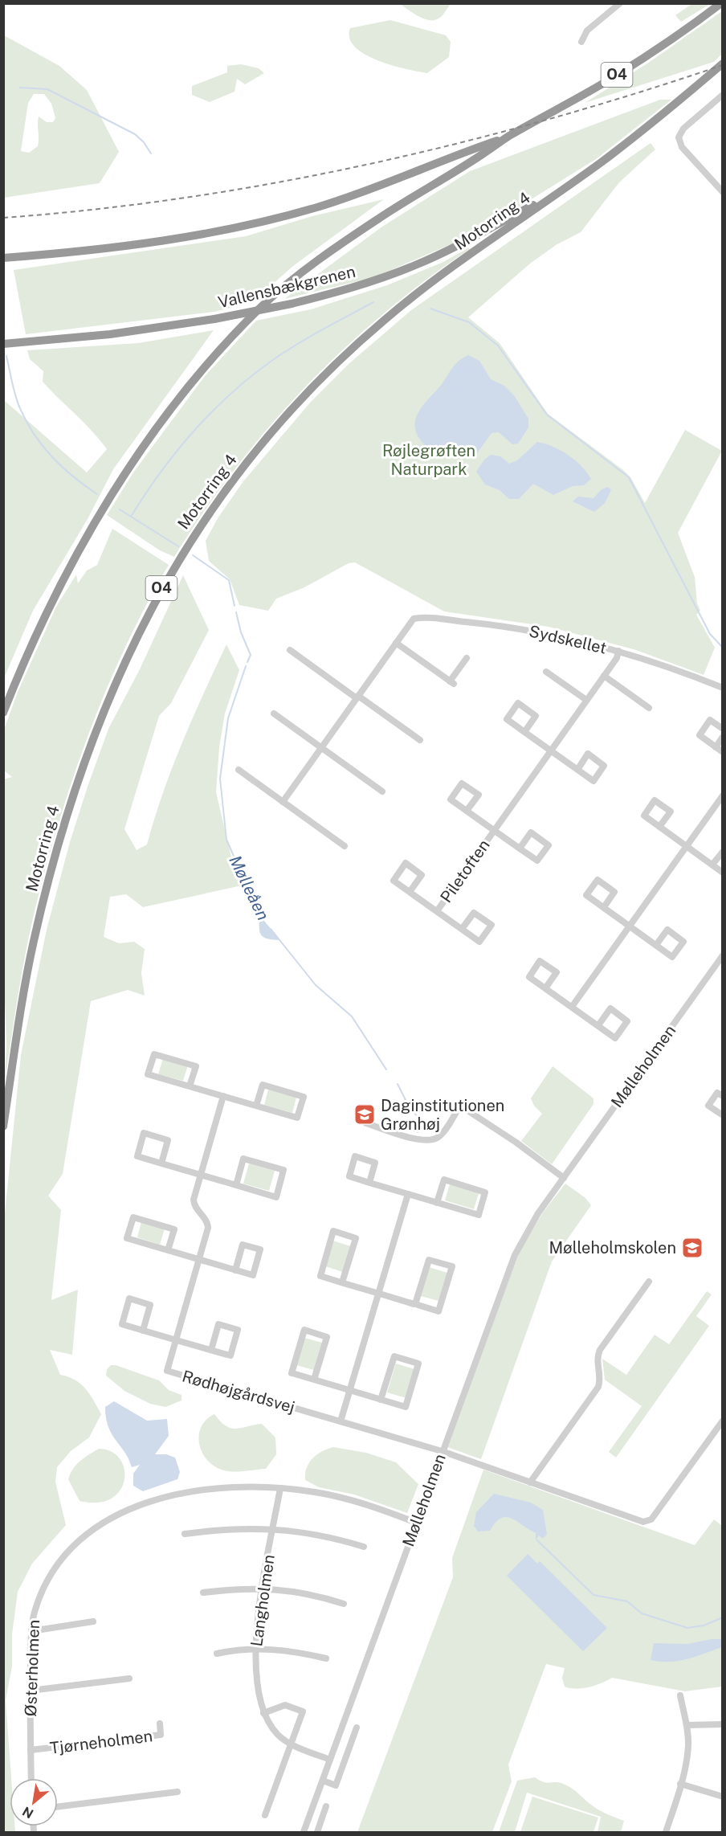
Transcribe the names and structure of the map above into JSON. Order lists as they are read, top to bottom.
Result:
{
  "streets": {
    "highway": ["O4", "Motorring 4", "Vallensbækgrenen"],
    "street": [
      "Sydskellet",
      "Piletoften",
      "Mølleholmen",
      "Rødhøjgårdsvej",
      "Langholmen",
      "Østerholmen",
      "Tjørneholmen"
    ]
  },
  "crossings": [
    ["Motorring 4", "Vallensbækgrenen"],
    ["Sydskellet", "Piletoften"],
    ["Mølleholmen", "Rødhøjgårdsvej"],
    ["Mølleholmen", "Langholmen"],
    ["Mølleholmen", "Østerholmen"],
    ["Langholmen", "Østerholmen"],
    ["Østerholmen", "Tjørneholmen"]
  ],
  "water": ["Mølleåen"],
  "parks": ["Røjlegrøften Naturpark"],
  "places": {
    "school or university": ["Daginstitutionen Grønhøj", "Mølleholmskolen"]
  },
  "north": "bottom left"
}
